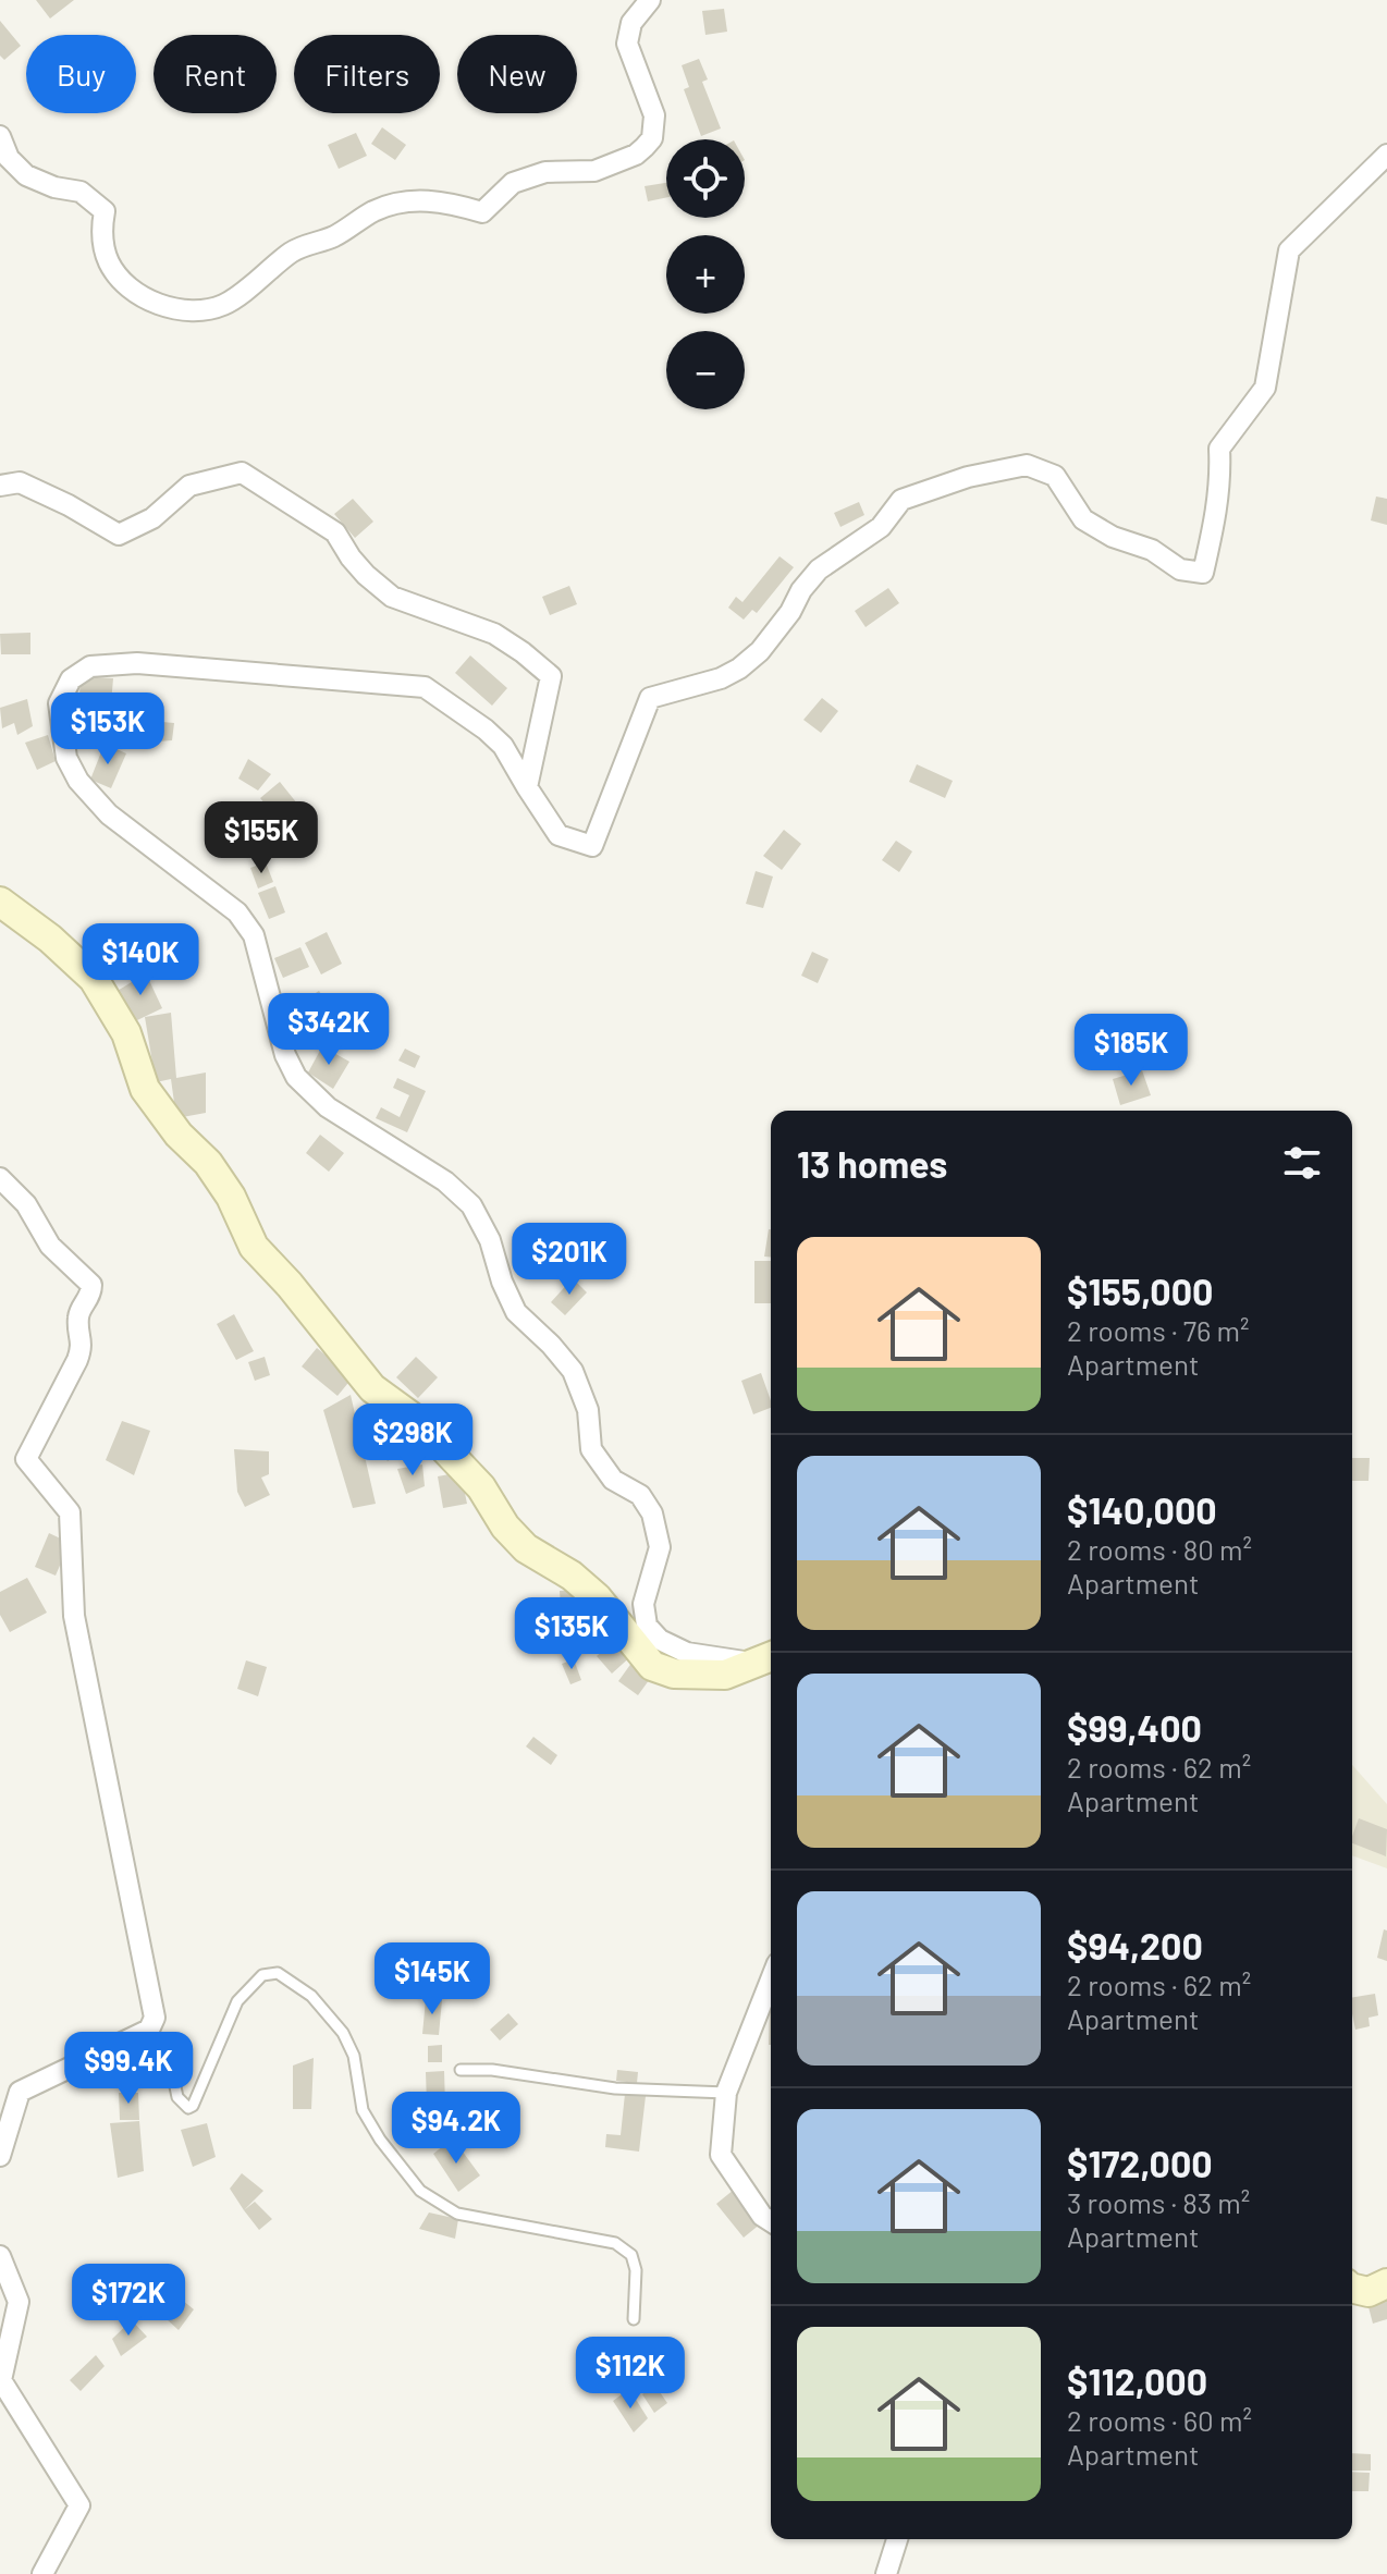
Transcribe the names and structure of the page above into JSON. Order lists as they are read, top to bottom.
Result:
{
  "page": {
    "chip": [
      "Buy",
      "Rent",
      "Filters",
      "New"
    ],
    "map_buttons": ["+", "−"],
    "price": [
      "$153K",
      "$155K",
      "$140K",
      "$342K",
      "$185K",
      "$201K",
      "$298K",
      "$135K",
      "$145K",
      "$99.4K",
      "$94.2K",
      "$172K",
      "$112K"
    ],
    "heading": "13 homes",
    "list": [
      {
        "name": "$155,000",
        "note": "2 rooms · 76 m² · Apartment"
      },
      {
        "name": "$140,000",
        "note": "2 rooms · 80 m² · Apartment"
      },
      {
        "name": "$99,400",
        "note": "2 rooms · 62 m² · Apartment"
      },
      {
        "name": "$94,200",
        "note": "2 rooms · 62 m² · Apartment"
      },
      {
        "name": "$172,000",
        "note": "3 rooms · 83 m² · Apartment"
      },
      {
        "name": "$112,000",
        "note": "2 rooms · 60 m² · Apartment"
      }
    ]
  }
}
